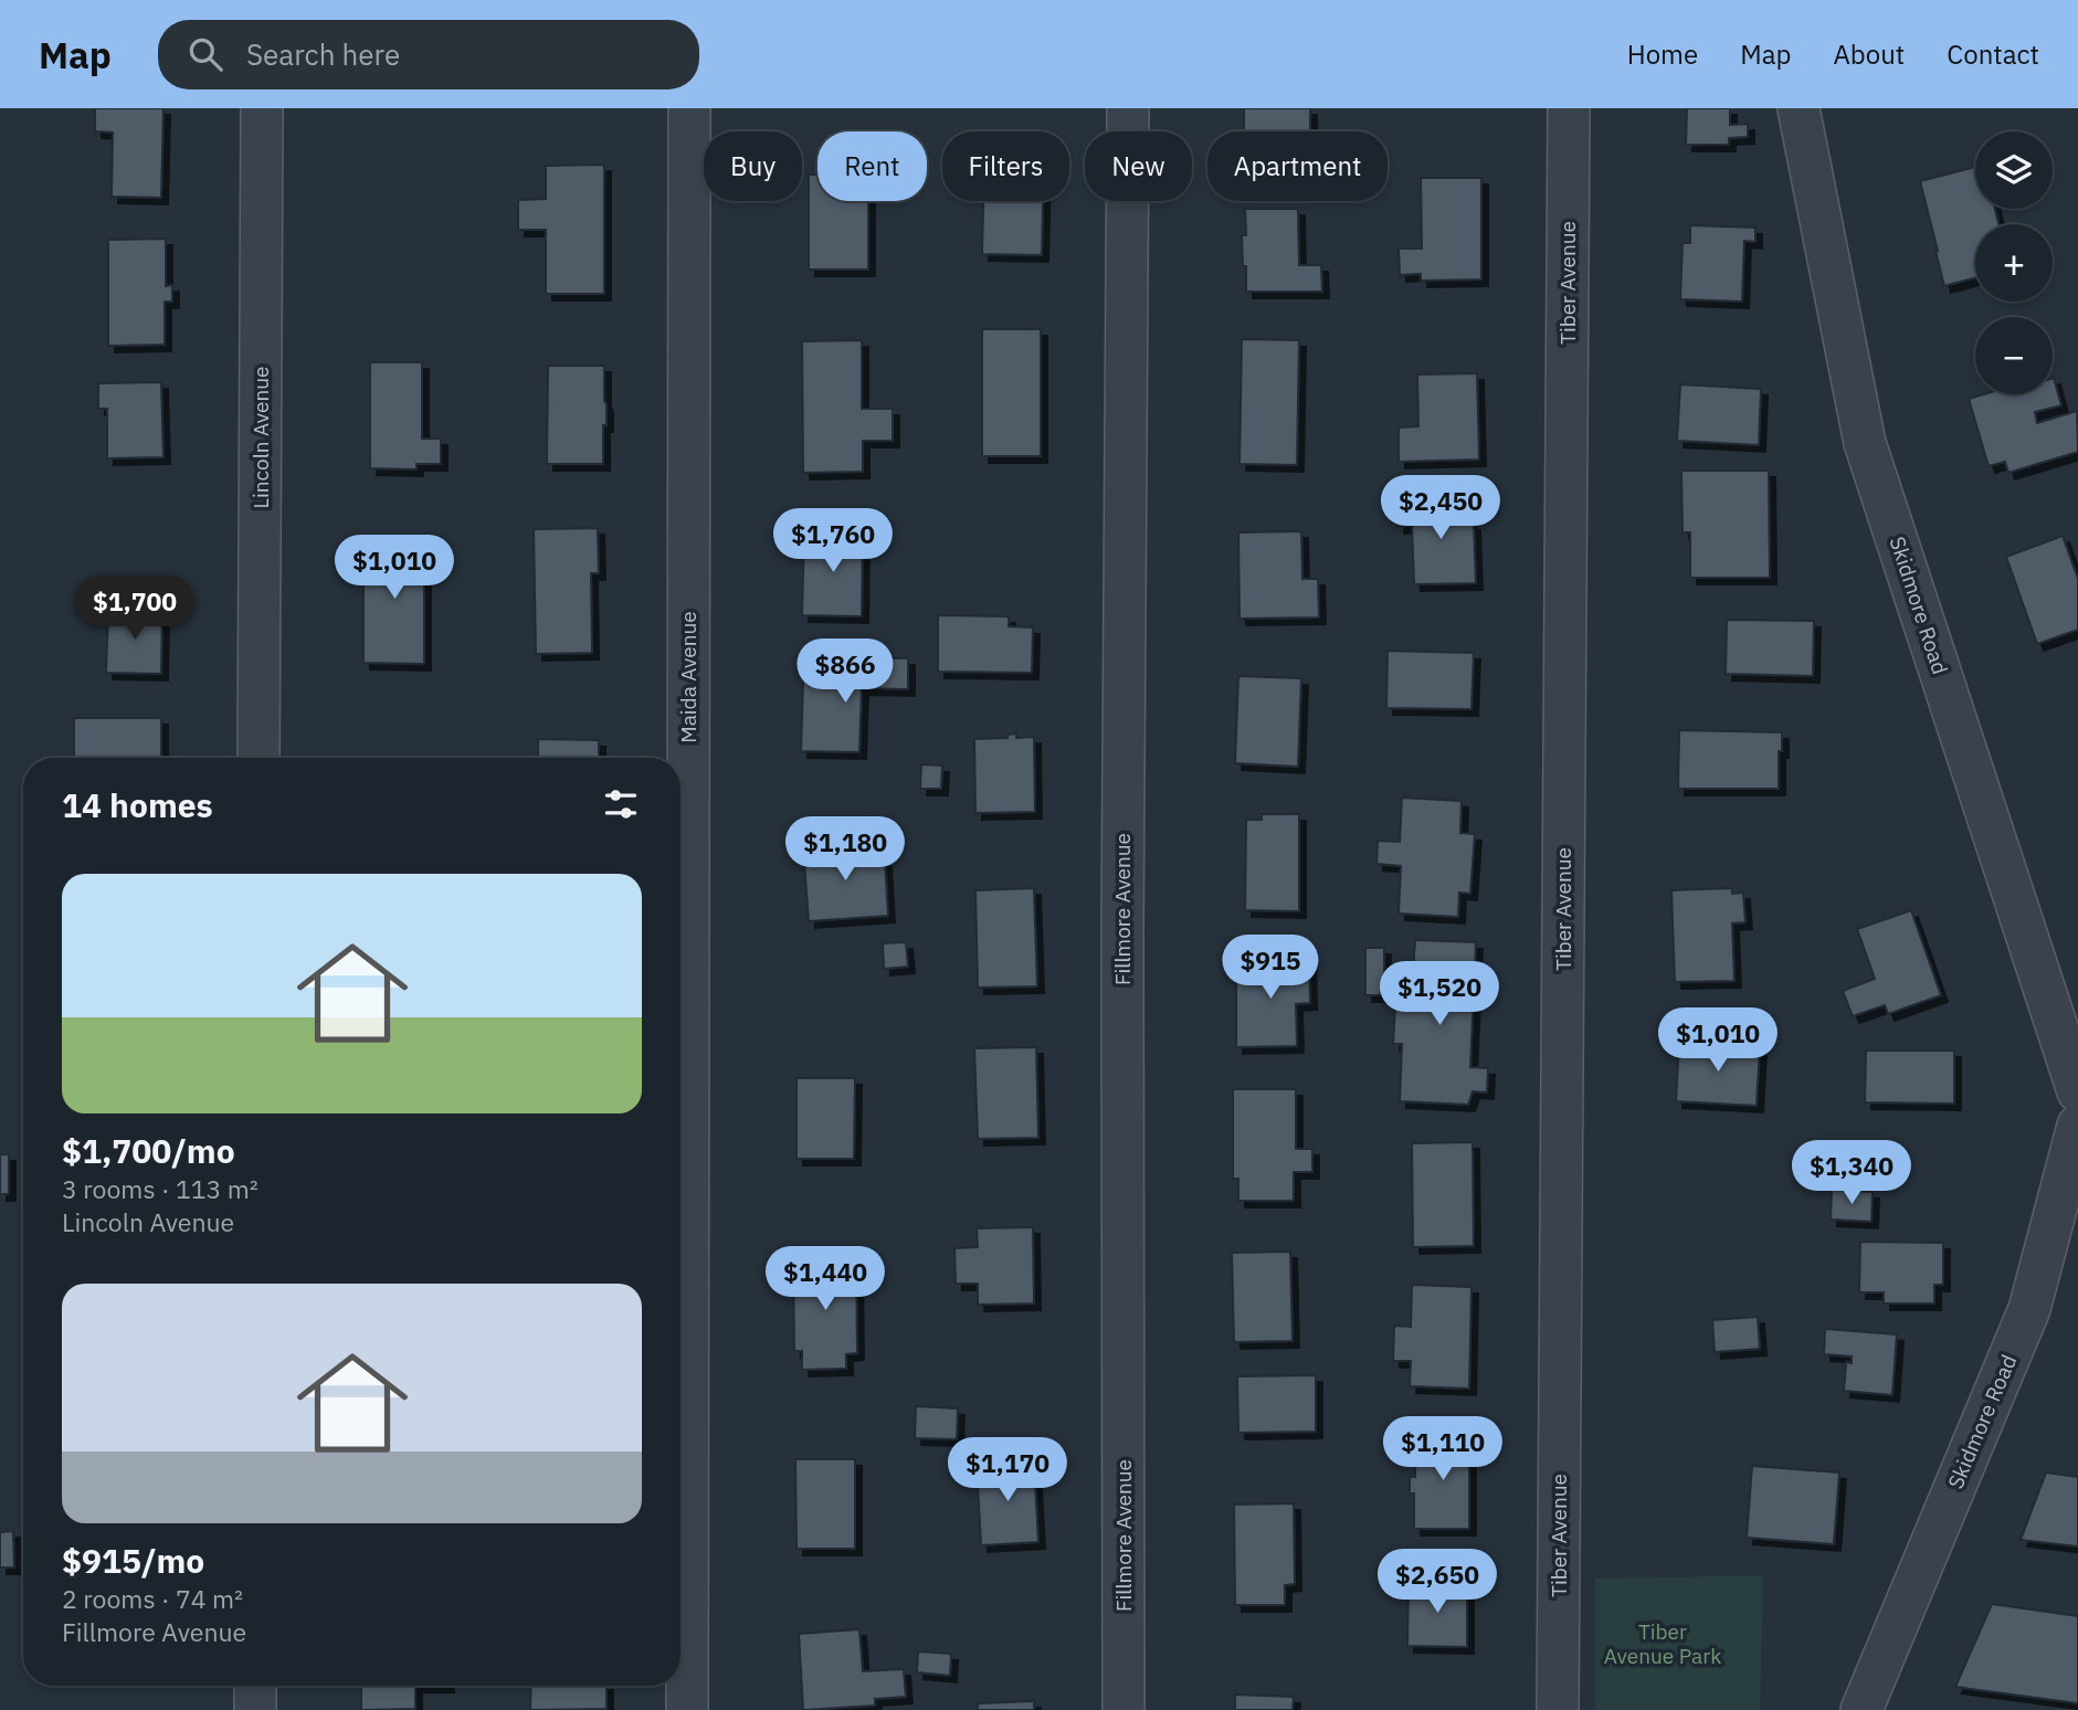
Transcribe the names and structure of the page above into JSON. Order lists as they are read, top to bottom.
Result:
{
  "streets": {
    "street": [
      "Tiber Avenue",
      "Lincoln Avenue",
      "Skidmore Road",
      "Maida Avenue",
      "Fillmore Avenue"
    ]
  },
  "parks": ["Tiber Avenue Park"],
  "page": {
    "header": "Map",
    "search": "Search here",
    "nav": [
      "Home",
      "Map",
      "About",
      "Contact"
    ],
    "map_buttons": ["+", "−"],
    "chip": [
      "Buy",
      "Rent",
      "Filters",
      "New",
      "Apartment"
    ],
    "price": [
      "$2,450",
      "$1,760",
      "$1,010",
      "$1,700",
      "$866",
      "$1,180",
      "$915",
      "$1,520",
      "$1,010",
      "$1,340",
      "$1,440",
      "$1,110",
      "$1,170",
      "$2,650"
    ],
    "heading": "14 homes",
    "list": [
      {
        "name": "$1,700/mo",
        "note": "3 rooms · 113 m² · Lincoln Avenue"
      },
      {
        "name": "$915/mo",
        "note": "2 rooms · 74 m² · Fillmore Avenue"
      }
    ]
  }
}
